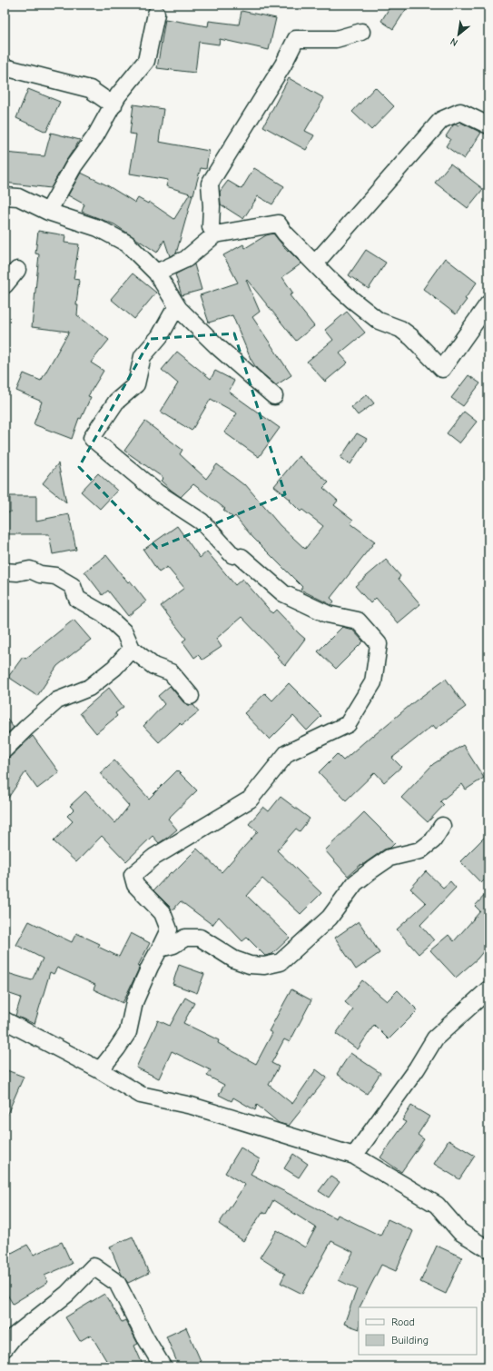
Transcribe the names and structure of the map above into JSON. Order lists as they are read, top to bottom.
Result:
{
  "legend": ["Road", "Building"],
  "north": "bottom left"
}
